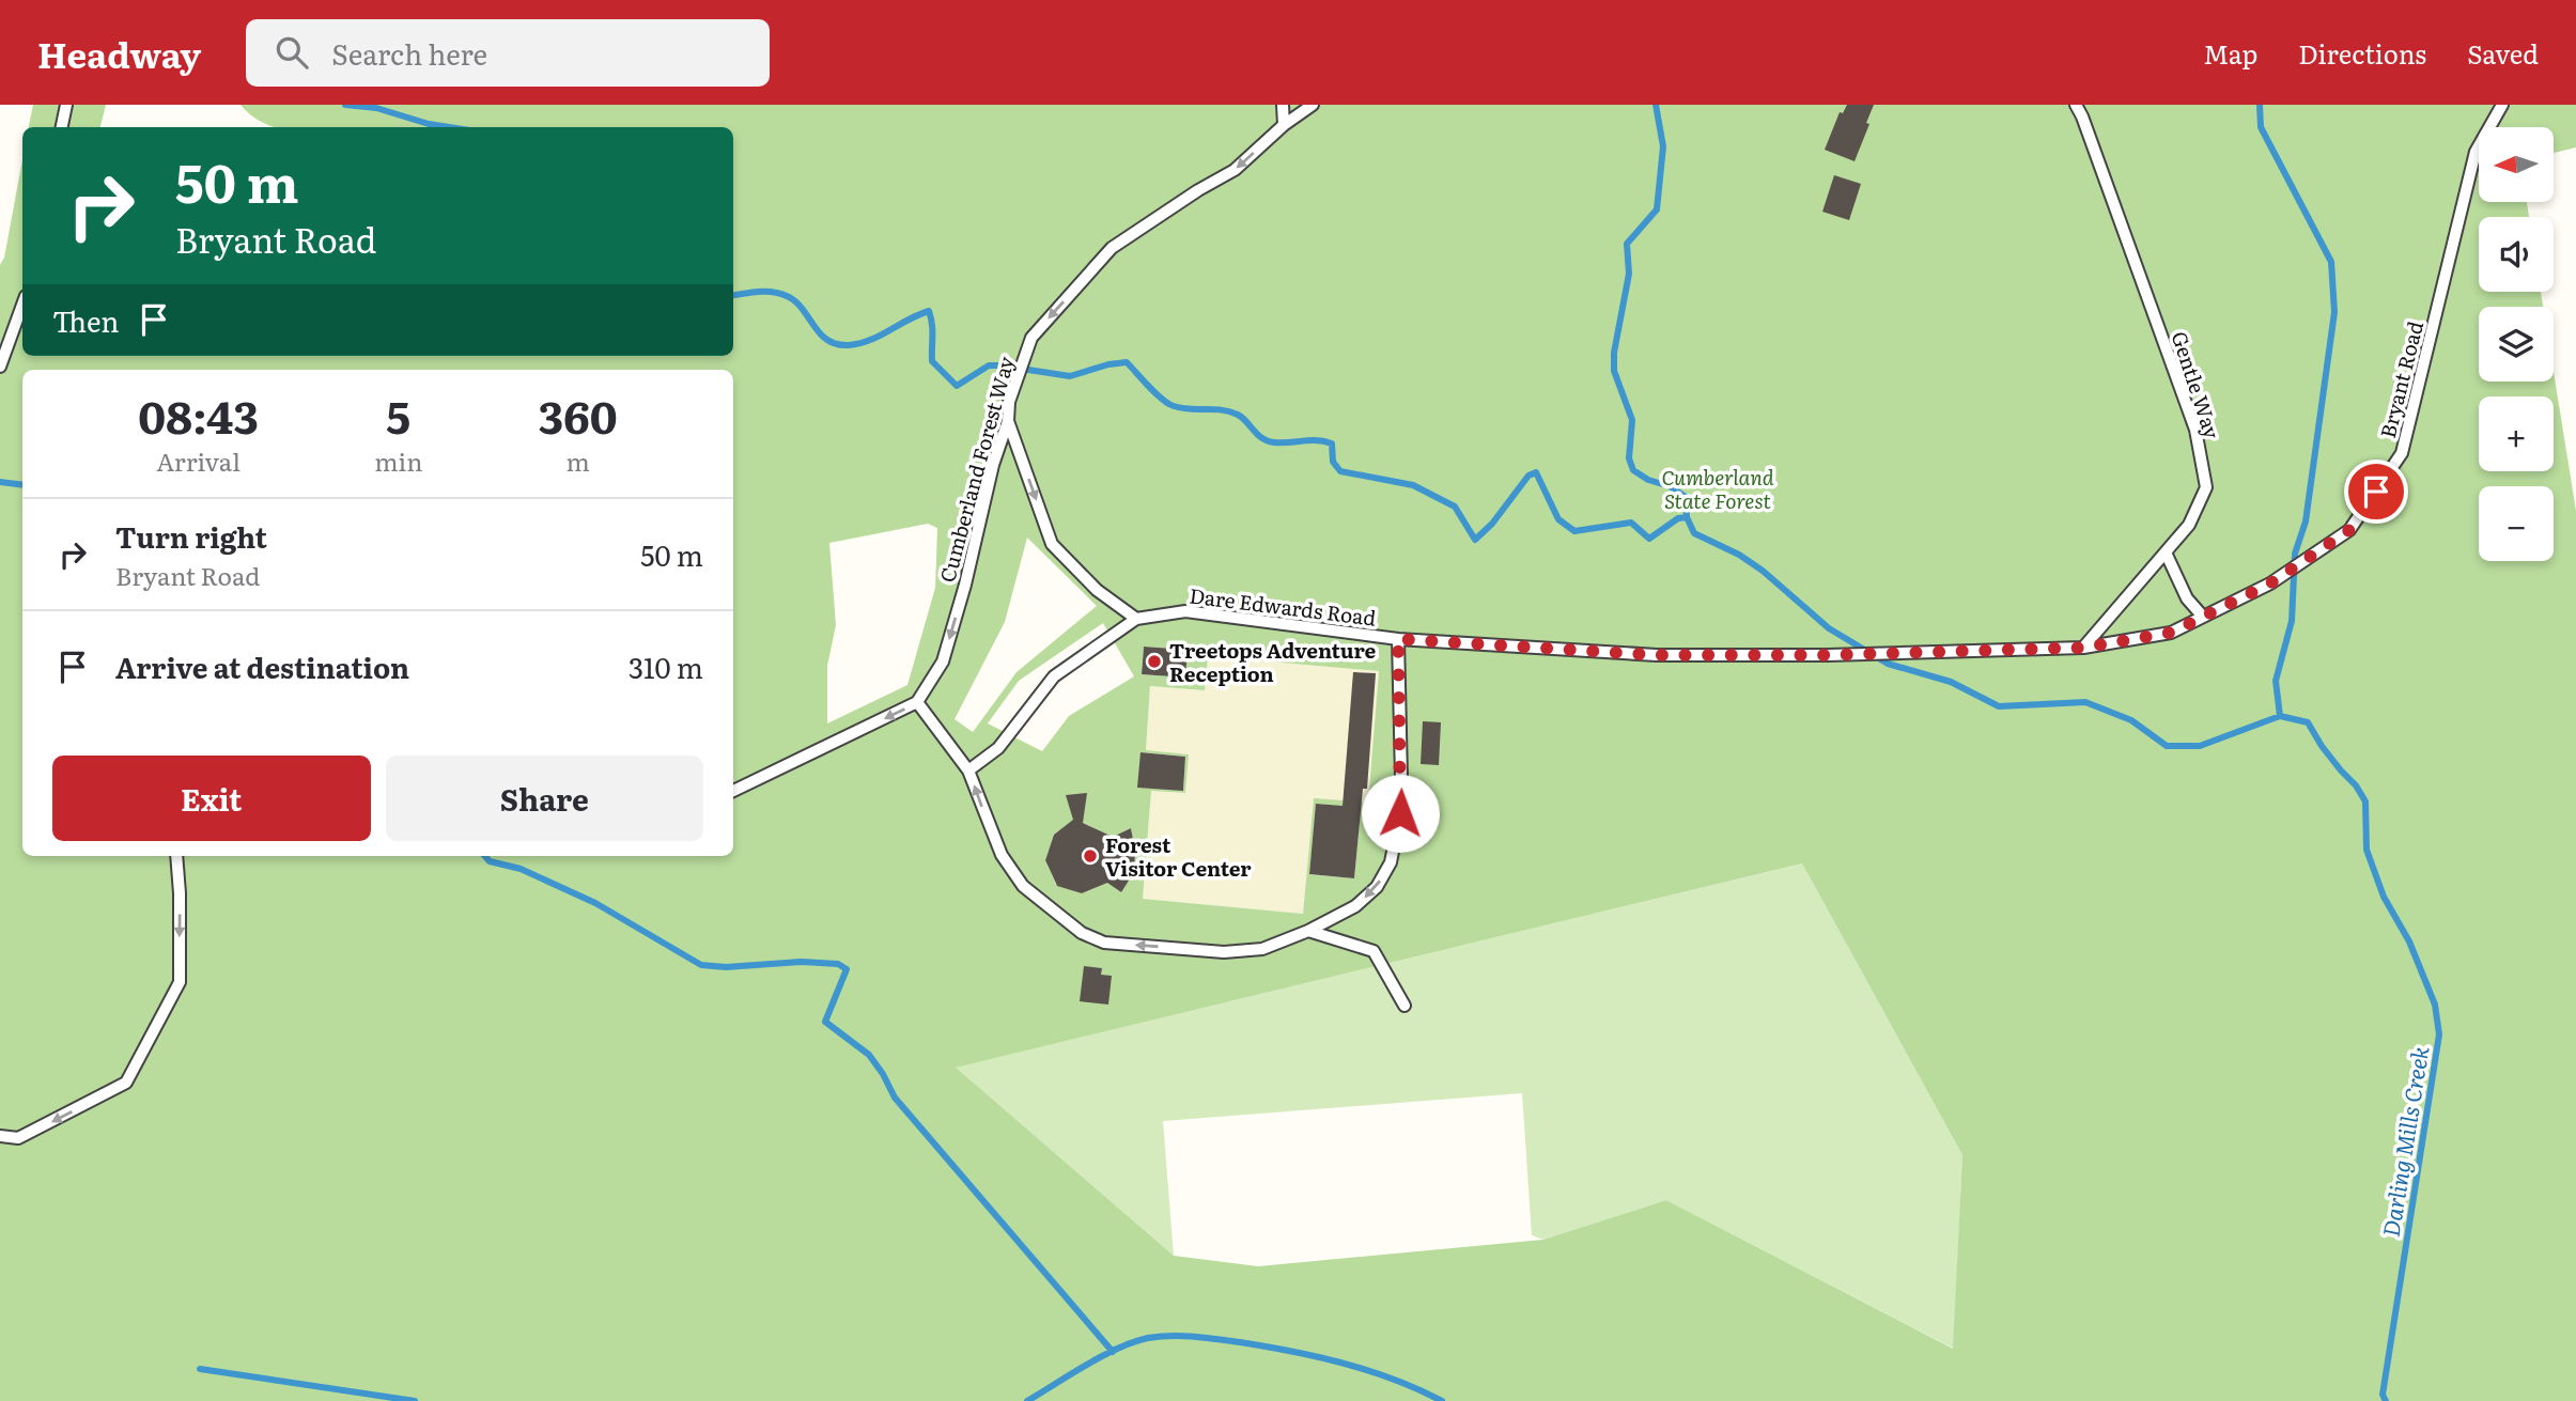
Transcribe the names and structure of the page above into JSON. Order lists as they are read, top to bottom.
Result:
{
  "streets": {
    "lane": [
      "Bryant Road",
      "Gentle Way",
      "Cumberland Forest Way",
      "Dare Edwards Road"
    ]
  },
  "crossings": [
    ["Bryant Road", "Gentle Way"],
    ["Bryant Road", "Dare Edwards Road"]
  ],
  "one_way": ["Cumberland Forest Way"],
  "water": ["Darling Mills Creek"],
  "parks": ["Cumberland State Forest"],
  "places": ["Treetops Adventure Reception", "Forest Visitor Center"],
  "north": "left",
  "page": {
    "header": "Headway",
    "search": "Search here",
    "nav": ["Map", "Directions", "Saved"],
    "map_buttons": ["+", "−"],
    "turn": ["50 m", "Bryant Road"],
    "then": "Then",
    "eta": [
      "08:43",
      "Arrival",
      "5",
      "min",
      "360",
      "m"
    ],
    "list": [
      {
        "name": "Turn right",
        "note": "Bryant Road",
        "value": "50 m"
      },
      {
        "name": "Arrive at destination",
        "value": "310 m"
      }
    ],
    "buttons": ["Exit", "Share"]
  }
}
